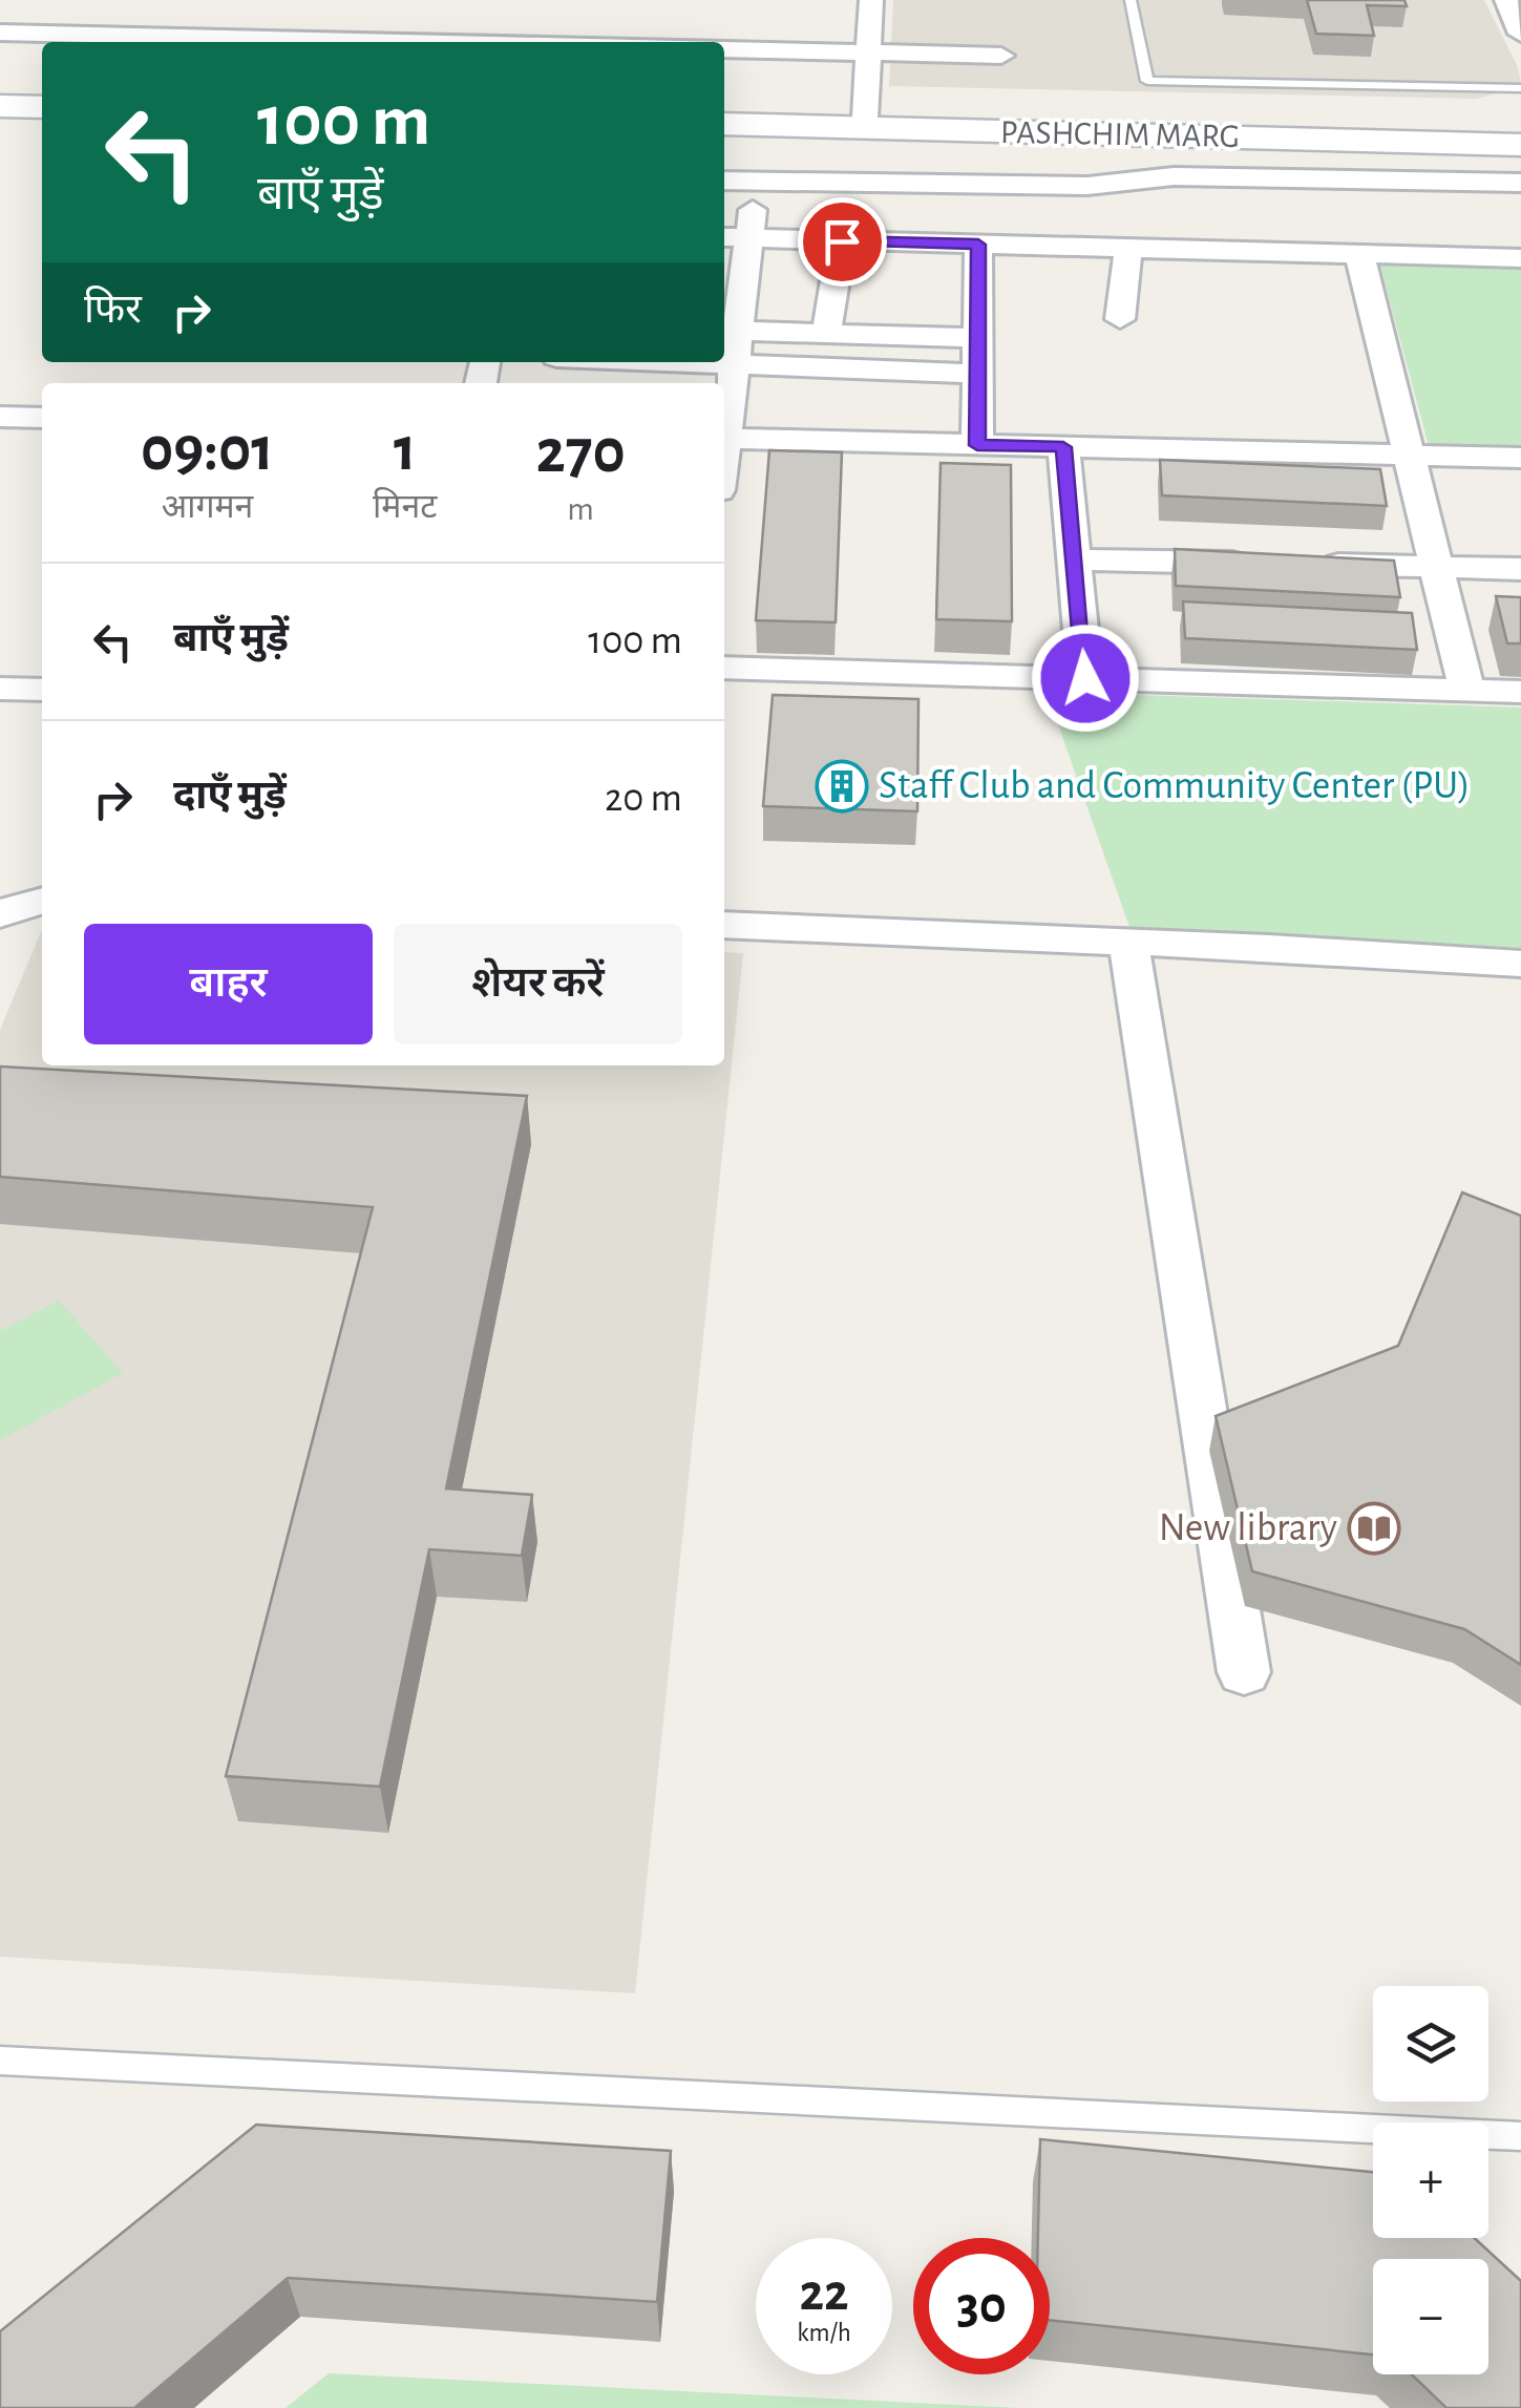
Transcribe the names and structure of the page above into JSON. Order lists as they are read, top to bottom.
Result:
{
  "streets": {
    "main road": ["PASHCHIM MARG"]
  },
  "places": {
    "building": ["Staff Club and Community Center (PU)"],
    "library": ["New library"]
  },
  "page": {
    "turn": ["100 m", "बाएँ मुड़ें"],
    "then": "फिर",
    "eta": [
      "09:01",
      "आगमन",
      "1",
      "मिनट",
      "270",
      "m"
    ],
    "list": [
      {
        "name": "बाएँ मुड़ें",
        "value": "100 m"
      },
      {
        "name": "दाएँ मुड़ें",
        "value": "20 m"
      }
    ],
    "buttons": ["बाहर", "शेयर करें"],
    "map_buttons": ["+", "−"],
    "speed": "22 km/h",
    "limit": "30"
  }
}
